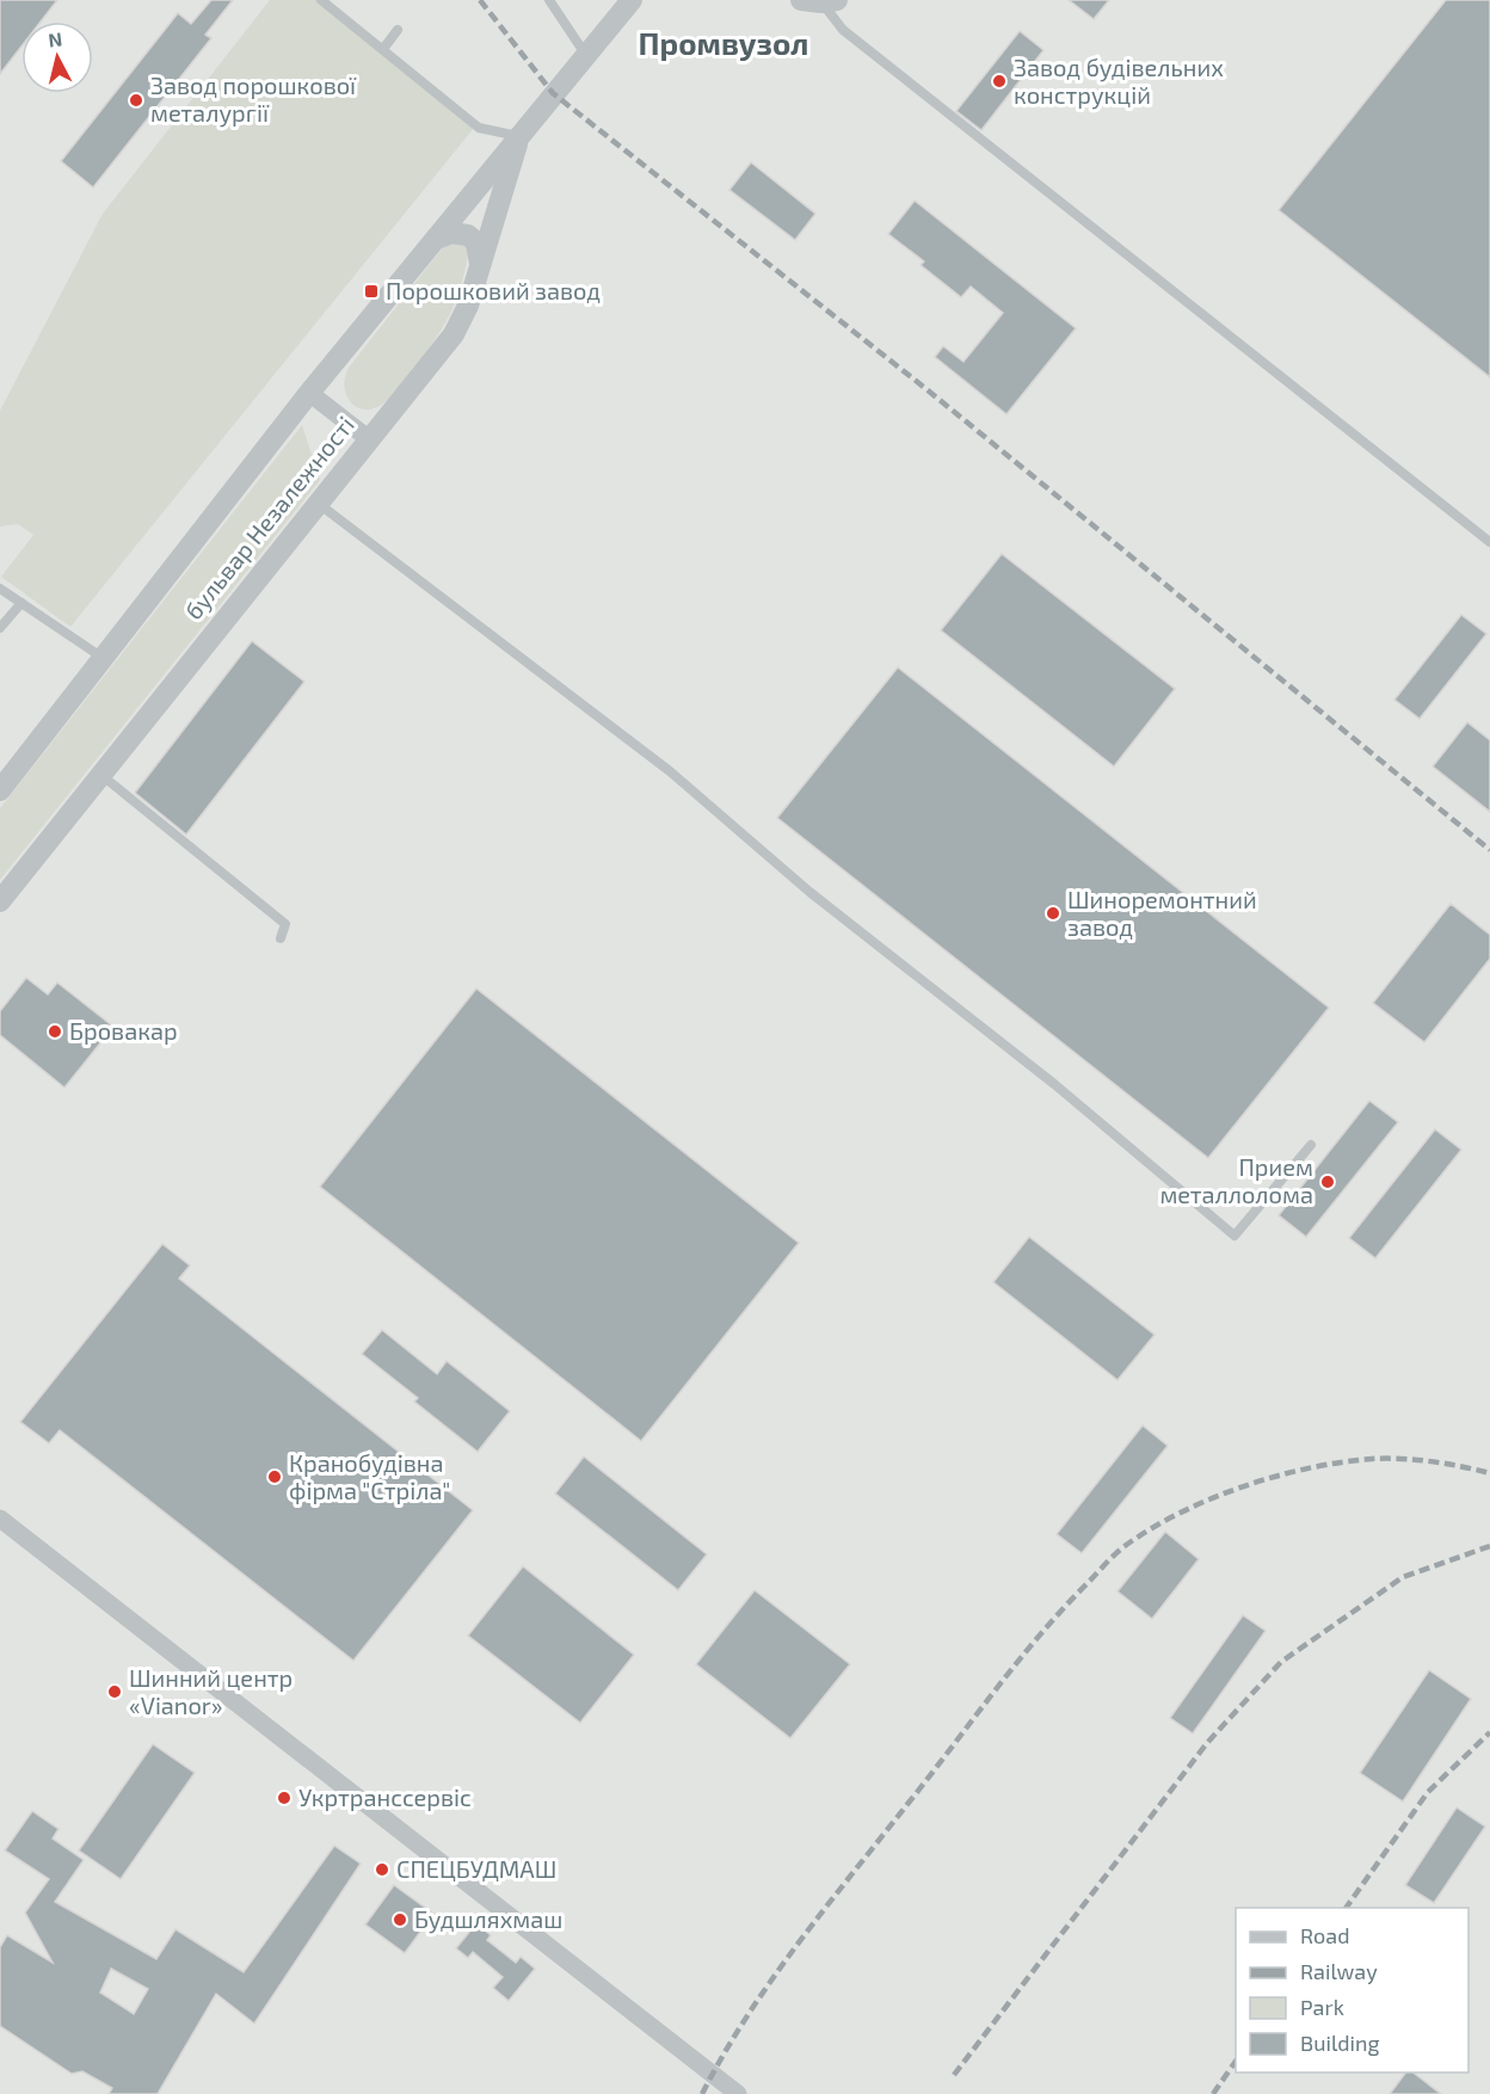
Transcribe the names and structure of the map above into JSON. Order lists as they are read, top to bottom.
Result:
{
  "streets": {
    "street": ["бульвар Незалежності"]
  },
  "districts": ["Промвузол"],
  "places": {
    "other": [
      "Завод будівельних конструкцій",
      "Завод порошкової металургії",
      "Шиноремонтний завод",
      "Бровакар",
      "Прием металлолома",
      "Кранобудівна фірма \"Стріла\"",
      "Шинний центр «Vianor»",
      "Укртранссервіс",
      "СПЕЦБУДМАШ",
      "Будшляхмаш"
    ],
    "transit": ["Порошковий завод"]
  },
  "legend": [
    "Road",
    "Railway",
    "Park",
    "Building"
  ],
  "north": "top"
}
